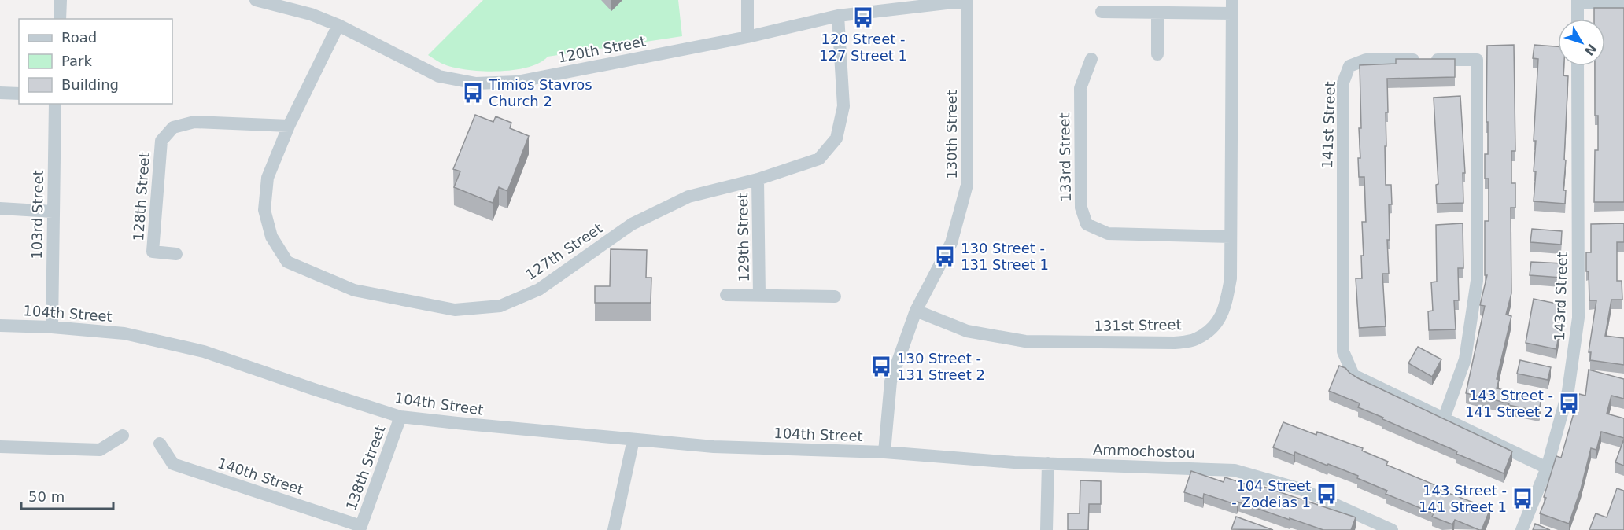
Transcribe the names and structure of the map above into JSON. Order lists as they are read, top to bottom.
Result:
{
  "streets": {
    "street": [
      "120th Street",
      "141st Street",
      "130th Street",
      "133rd Street",
      "128th Street",
      "103rd Street",
      "129th Street",
      "127th Street",
      "143rd Street",
      "104th Street",
      "131st Street",
      "Ammochostou",
      "138th Street",
      "140th Street"
    ]
  },
  "crossings": [
    ["120th Street", "130th Street"],
    ["120th Street", "127th Street"],
    ["141st Street", "143rd Street"],
    ["130th Street", "104th Street"],
    ["130th Street", "131st Street"],
    ["130th Street", "Ammochostou"],
    ["133rd Street", "131st Street"],
    ["128th Street", "127th Street"],
    ["103rd Street", "104th Street"],
    ["129th Street", "127th Street"],
    ["104th Street", "Ammochostou"],
    ["104th Street", "138th Street"],
    ["138th Street", "140th Street"]
  ],
  "places": {
    "bus stop": [
      "120 Street - 127 Street 1",
      "Timios Stavros Church 2",
      "130 Street - 131 Street 1",
      "130 Street - 131 Street 2",
      "143 Street - 141 Street 2",
      "104 Street - Zodeias 1",
      "143 Street - 141 Street 1"
    ]
  },
  "legend": ["Road", "Park", "Building"],
  "scale_bar": "50 m",
  "north": "bottom right"
}
